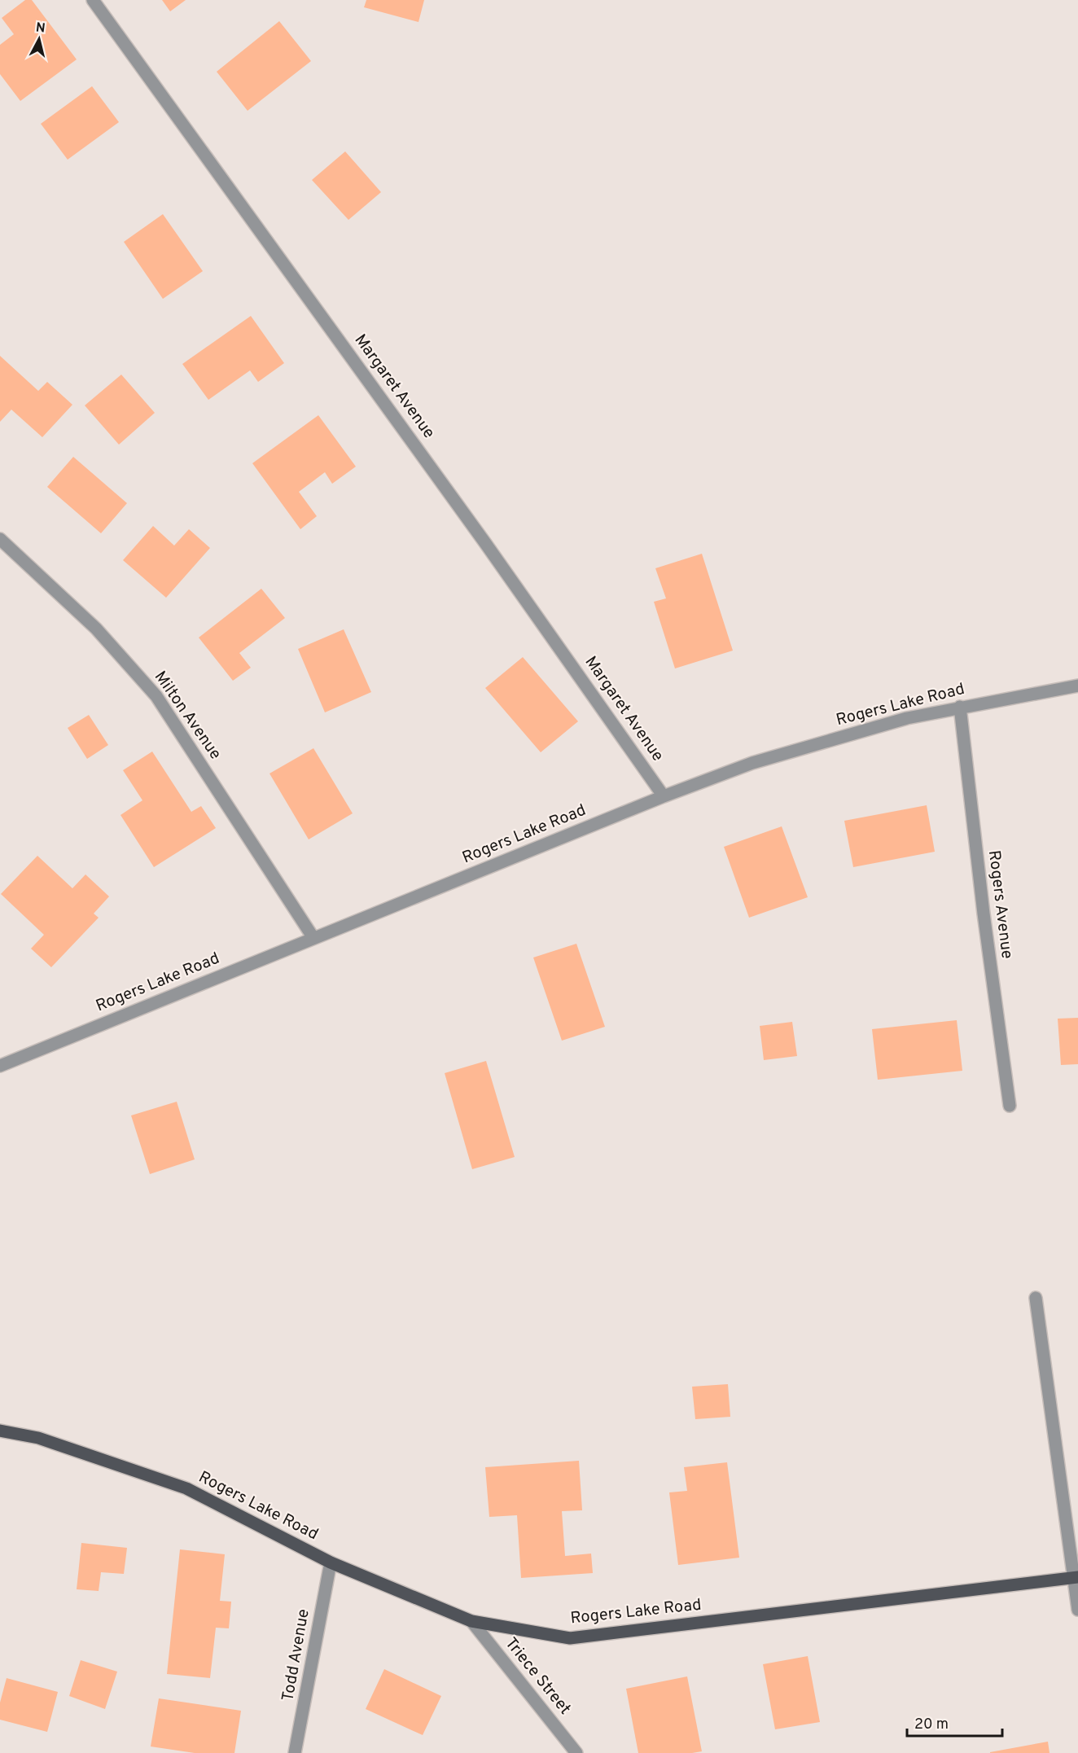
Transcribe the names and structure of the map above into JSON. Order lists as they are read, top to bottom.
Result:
{
  "streets": {
    "main road": ["Rogers Lake Road"],
    "street": [
      "Margaret Avenue",
      "Milton Avenue",
      "Rogers Avenue",
      "Todd Avenue",
      "Triece Street"
    ]
  },
  "crossings": [
    ["Margaret Avenue", "Rogers Lake Road"],
    ["Rogers Lake Road", "Milton Avenue"],
    ["Rogers Lake Road", "Rogers Avenue"],
    ["Rogers Lake Road", "Todd Avenue"],
    ["Rogers Lake Road", "Triece Street"]
  ],
  "scale_bar": "20 m",
  "north": "top"
}
